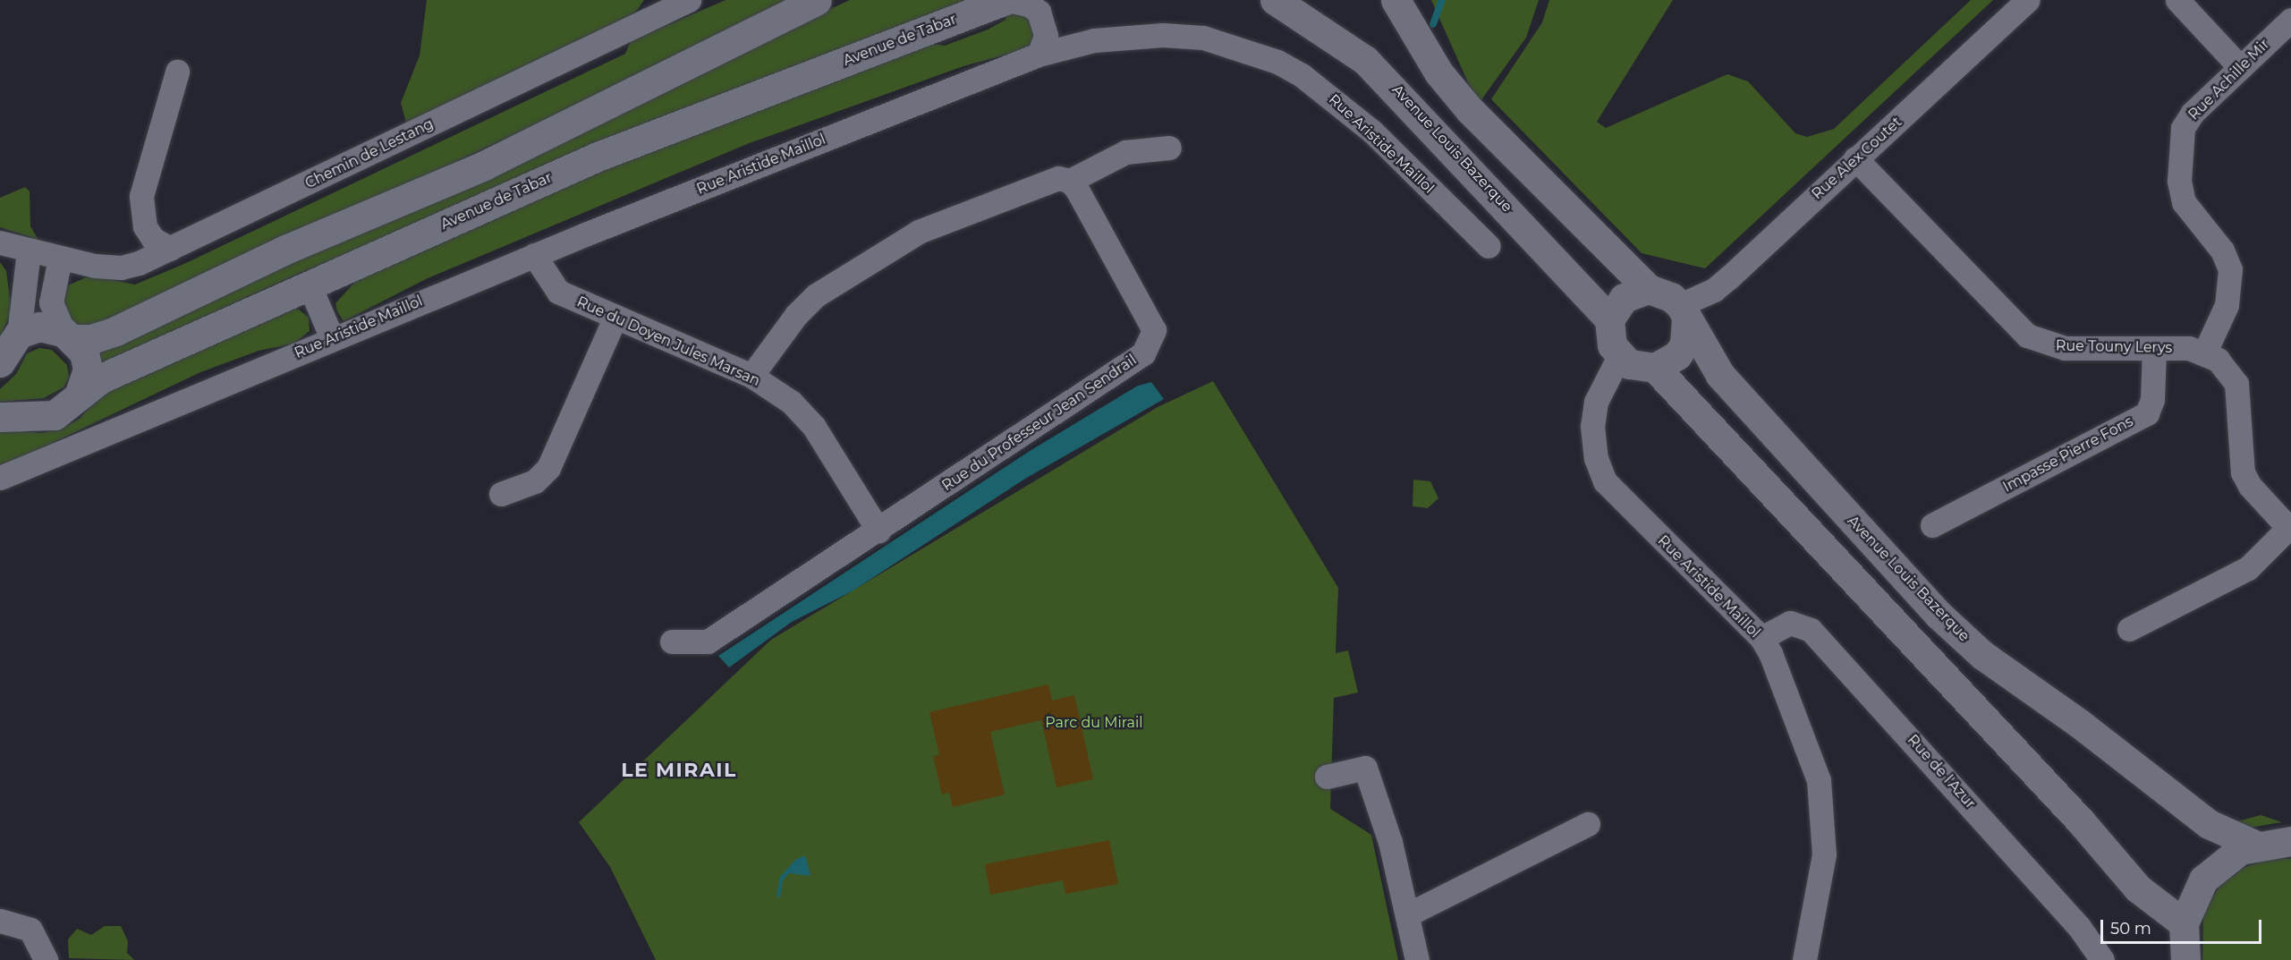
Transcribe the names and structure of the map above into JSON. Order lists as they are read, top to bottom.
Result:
{
  "streets": {
    "main road": ["Avenue de Tabar", "Avenue Louis Bazerque"],
    "street": [
      "Rue Achille Mir",
      "Rue Aristide Maillol",
      "Chemin de Lestang",
      "Rue Alex Coutet",
      "Rue du Doyen Jules Marsan",
      "Rue Touny Lerys",
      "Rue du Professeur Jean Sendrail",
      "Impasse Pierre Fons",
      "Rue de l'Azur"
    ]
  },
  "crossings": [
    ["Rue Achille Mir", "Rue Touny Lerys"],
    ["Rue Aristide Maillol", "Avenue Louis Bazerque"],
    ["Rue Aristide Maillol", "Rue Alex Coutet"],
    ["Rue Aristide Maillol", "Rue du Doyen Jules Marsan"],
    ["Rue Aristide Maillol", "Rue de l'Azur"],
    ["Avenue Louis Bazerque", "Rue Alex Coutet"],
    ["Rue Alex Coutet", "Rue Touny Lerys"],
    ["Rue du Doyen Jules Marsan", "Rue du Professeur Jean Sendrail"],
    ["Rue Touny Lerys", "Impasse Pierre Fons"]
  ],
  "districts": ["LE MIRAIL"],
  "parks": ["Parc du Mirail"],
  "scale_bar": "50 m"
}
